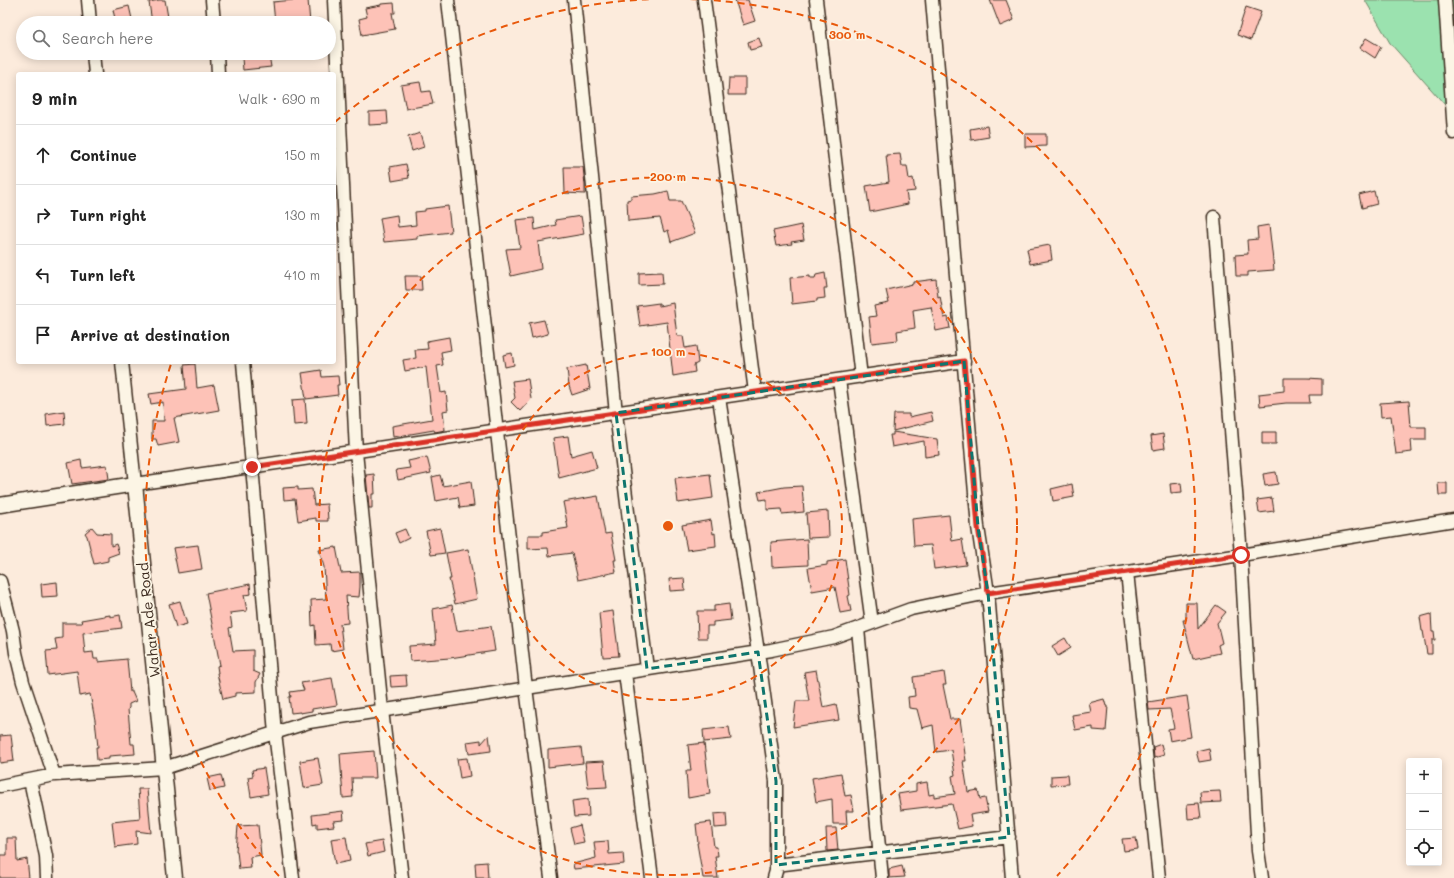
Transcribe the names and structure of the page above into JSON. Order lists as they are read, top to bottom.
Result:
{
  "streets": {
    "street": ["Wahar Ade Road"]
  },
  "page": {
    "search": "Search here",
    "heading": ["9 min", "Walk · 690 m"],
    "list": [
      ["Continue", "150 m"],
      ["Turn right", "130 m"],
      ["Turn left", "410 m"],
      "Arrive at destination"
    ],
    "map_buttons": ["+", "−"]
  },
  "rings": ["300 m", "200 m", "100 m"]
}
